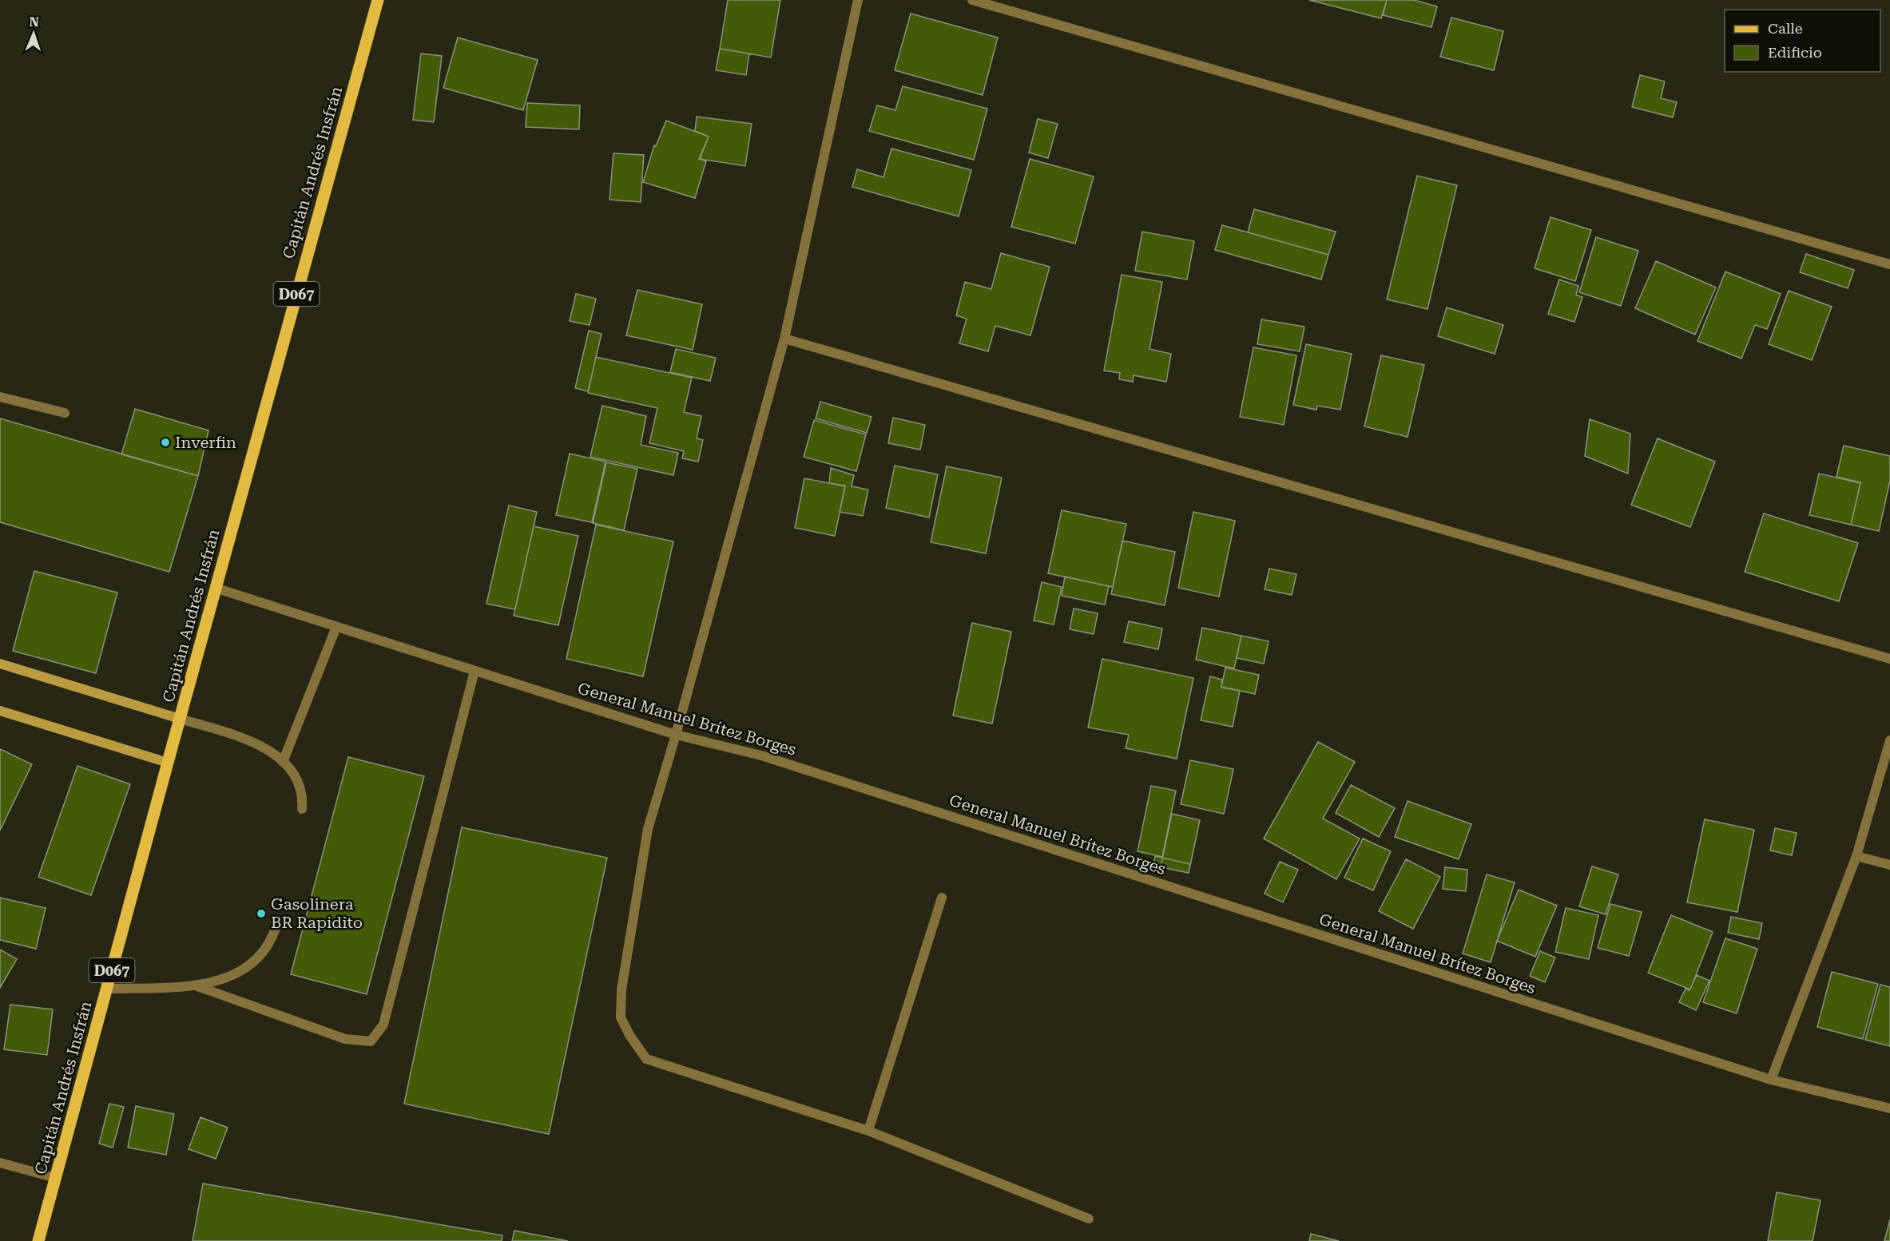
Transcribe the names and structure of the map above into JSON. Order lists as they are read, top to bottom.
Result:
{
  "streets": {
    "main road": ["Capitán Andrés Insfrán", "D067"],
    "street": ["General Manuel Brítez Borges"]
  },
  "crossings": [
    ["Capitán Andrés Insfrán", "General Manuel Brítez Borges"]
  ],
  "places": ["Inverfin", "Gasolinera BR Rapidito"],
  "legend": ["Calle", "Edificio"],
  "north": "top"
}
